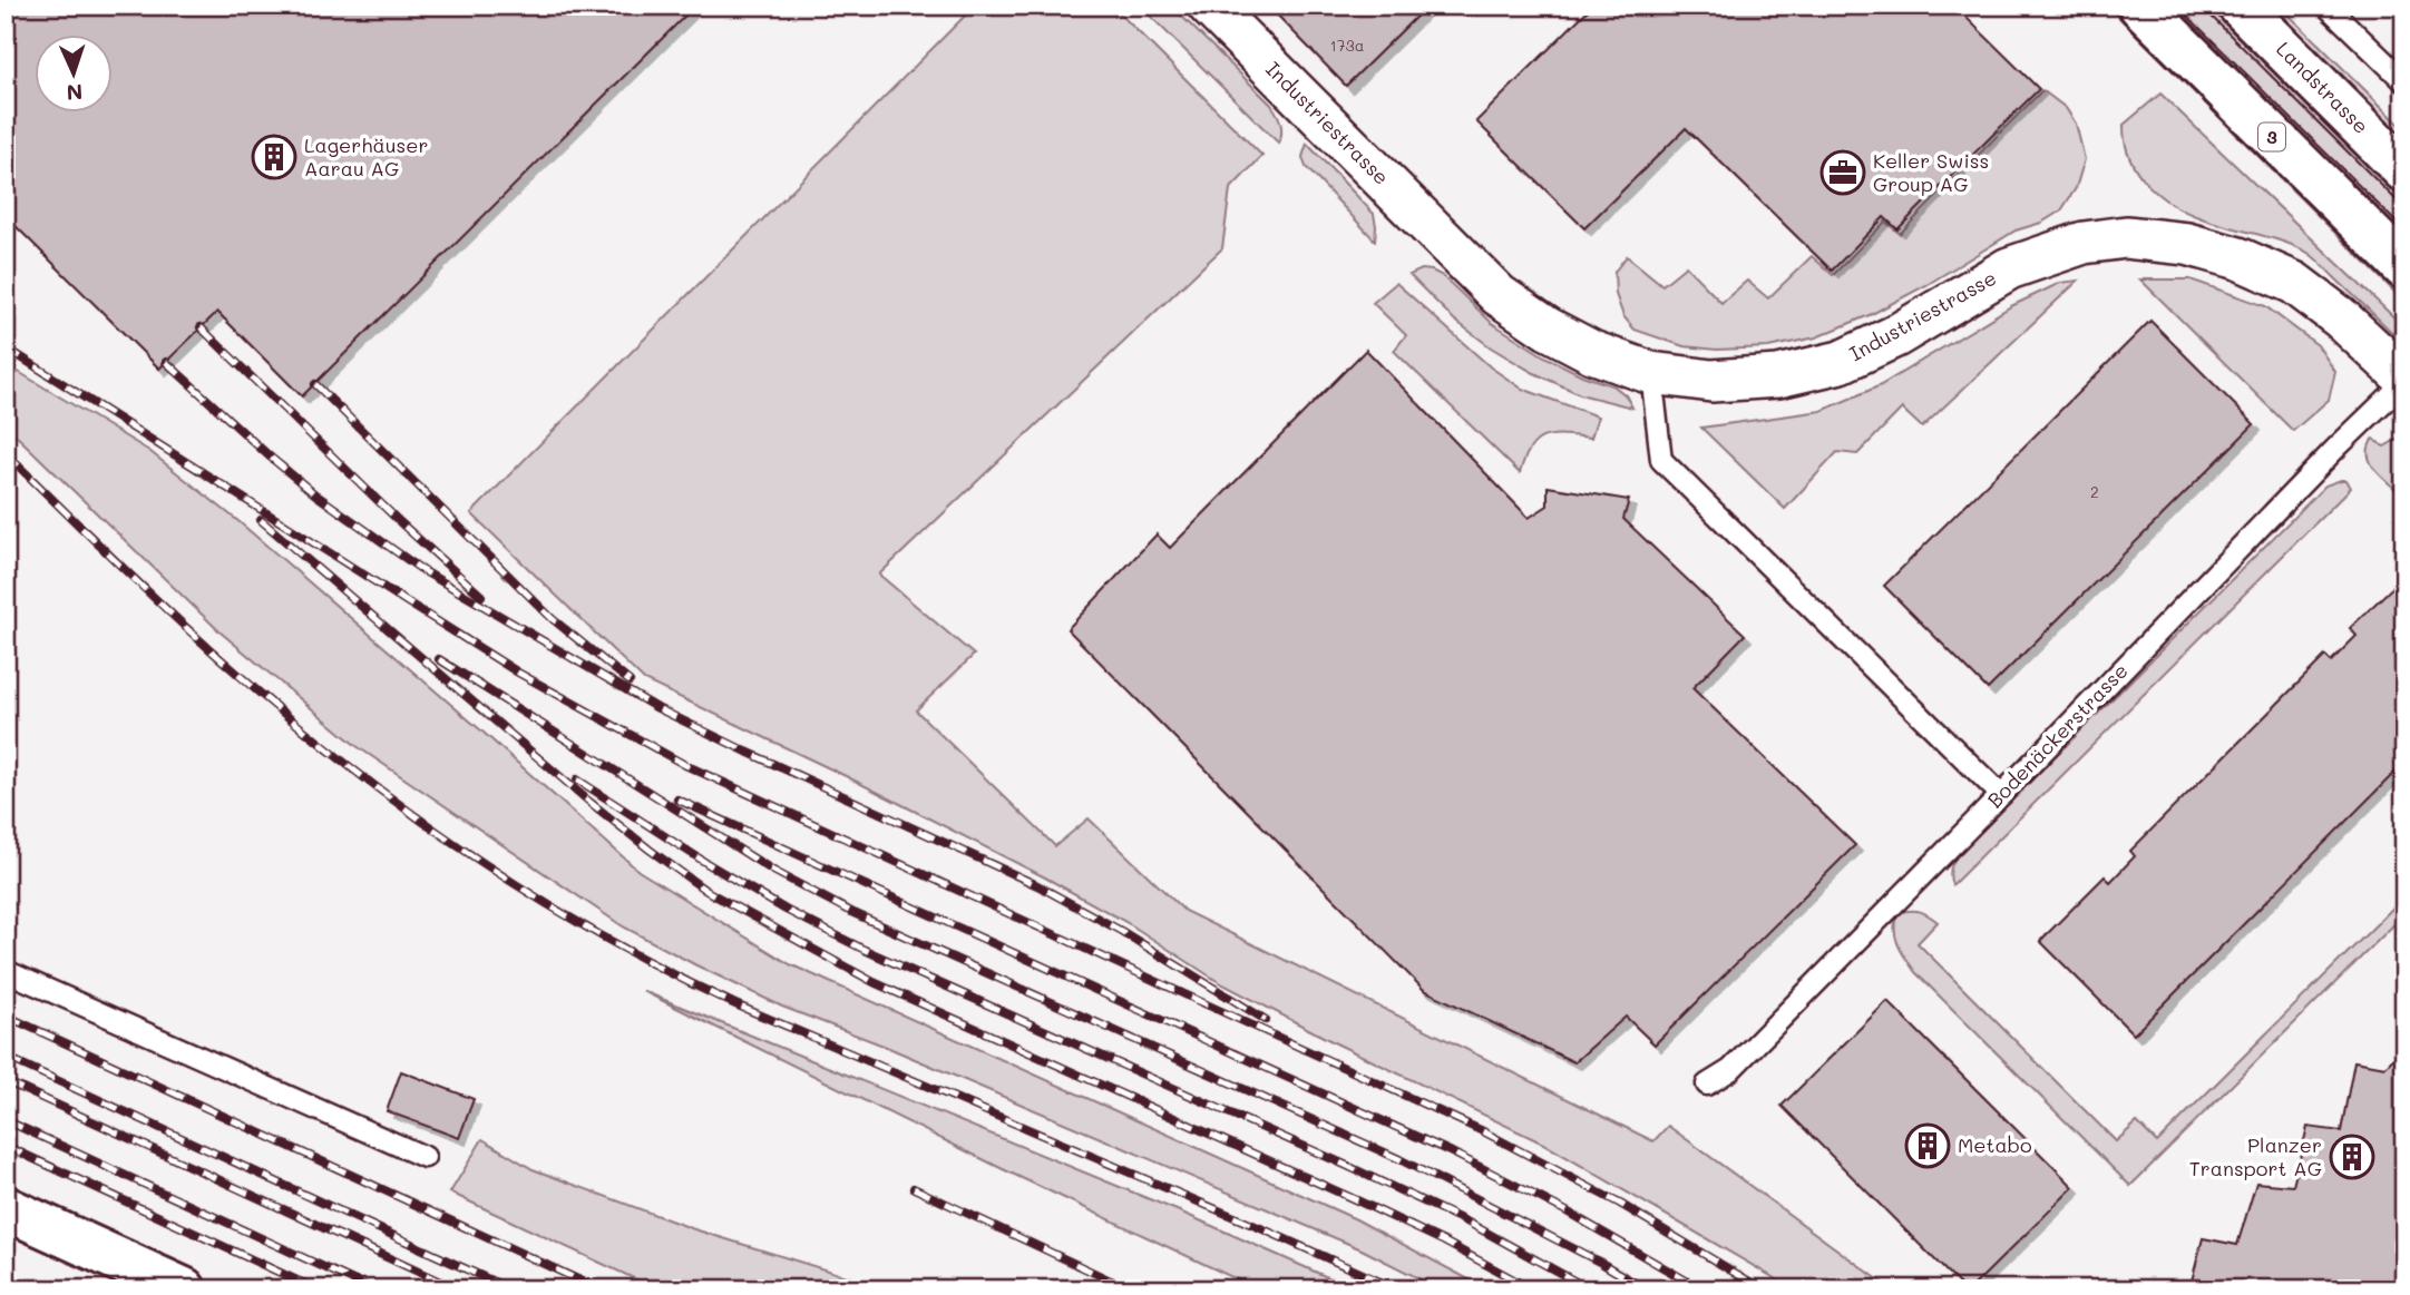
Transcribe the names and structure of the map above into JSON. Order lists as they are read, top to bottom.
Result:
{
  "streets": {
    "main road": ["Landstrasse", "3"],
    "street": ["Industriestrasse"],
    "lane": ["Bodenäckerstrasse"]
  },
  "crossings": [
    ["Industriestrasse", "Bodenäckerstrasse"]
  ],
  "places": {
    "building": ["Lagerhäuser Aarau AG", "Metabo", "Planzer Transport AG"],
    "office": ["Keller Swiss Group AG"]
  },
  "house_numbers": ["173a", "2"],
  "north": "bottom"
}
